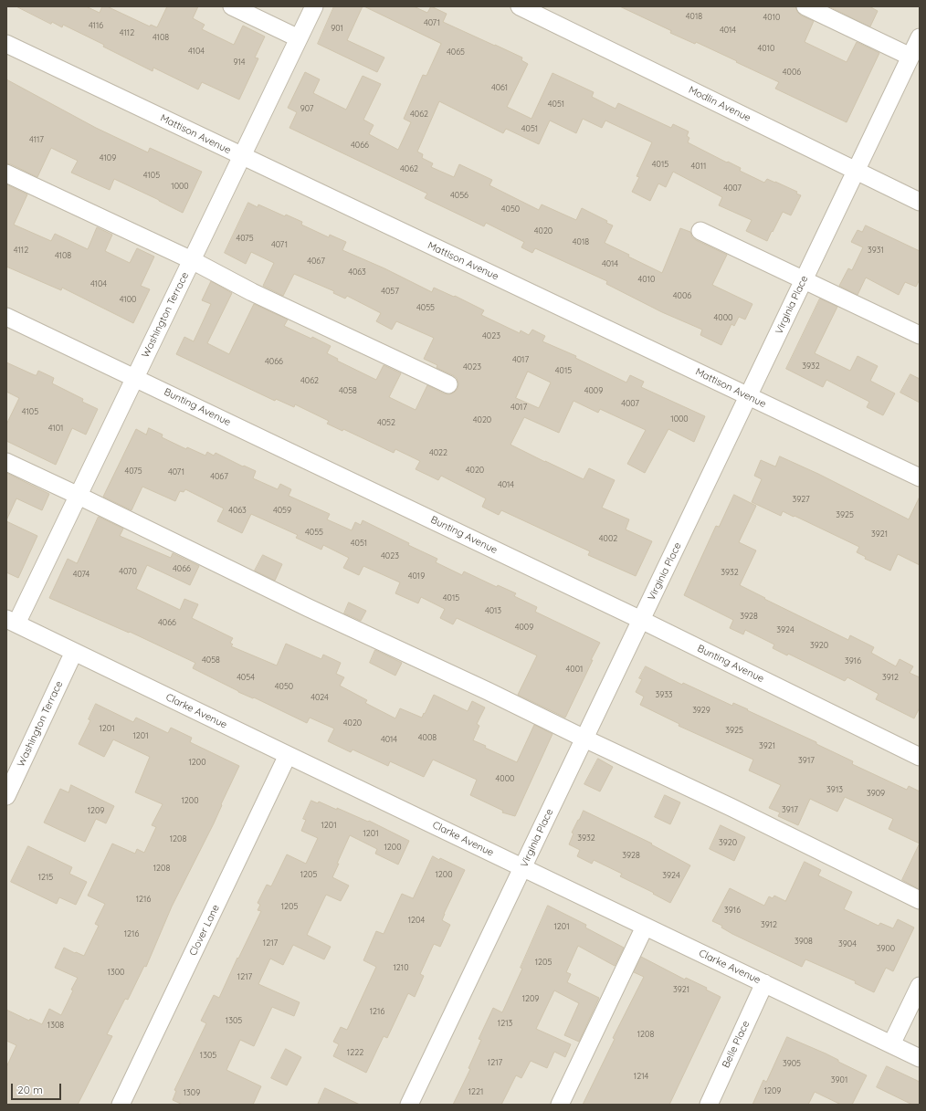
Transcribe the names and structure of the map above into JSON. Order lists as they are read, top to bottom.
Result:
{
  "streets": {
    "street": [
      "Modlin Avenue",
      "Mattison Avenue",
      "Virginia Place",
      "Washington Terrace",
      "Bunting Avenue",
      "Clarke Avenue",
      "Clover Lane",
      "Belle Place"
    ]
  },
  "crossings": [
    ["Modlin Avenue", "Virginia Place"],
    ["Mattison Avenue", "Virginia Place"],
    ["Mattison Avenue", "Washington Terrace"],
    ["Virginia Place", "Bunting Avenue"],
    ["Virginia Place", "Clarke Avenue"],
    ["Washington Terrace", "Bunting Avenue"],
    ["Washington Terrace", "Clarke Avenue"],
    ["Clarke Avenue", "Clover Lane"],
    ["Clarke Avenue", "Belle Place"]
  ],
  "house_numbers": [
    "4018",
    "4010",
    "4071",
    "4116",
    "901",
    "4014",
    "4112",
    "4108",
    "4010",
    "4104",
    "4065",
    "914",
    "4006",
    "4061",
    "4051",
    "907",
    "4062",
    "4051",
    "4117",
    "4066",
    "4109",
    "4015",
    "4011",
    "4062",
    "4105",
    "1000",
    "4007",
    "4056",
    "4050",
    "4020",
    "4075",
    "4018",
    "4071",
    "4112",
    "3931",
    "4108",
    "4067",
    "4014",
    "4063",
    "4010",
    "4104",
    "4057",
    "4006",
    "4100",
    "4055",
    "4000",
    "4023",
    "4017",
    "4066",
    "3932",
    "4023",
    "4015",
    "4062",
    "4058",
    "4009",
    "4007",
    "4017",
    "4105",
    "1000",
    "4020",
    "4052",
    "4101",
    "4022",
    "4020",
    "4075",
    "4071",
    "4067",
    "4014",
    "3927",
    "4063",
    "4059",
    "3925",
    "4055",
    "3921",
    "4002",
    "4051",
    "4023",
    "4066",
    "4070",
    "3932",
    "4074",
    "4019",
    "4015",
    "4013",
    "3928",
    "4066",
    "4009",
    "3924",
    "3920",
    "4058",
    "3916",
    "4001",
    "4054",
    "3912",
    "4050",
    "3933",
    "4024",
    "3929",
    "4020",
    "1201",
    "3925",
    "1201",
    "4008",
    "4014",
    "3921",
    "3917",
    "1200",
    "4000",
    "3913",
    "3909",
    "1200",
    "3917",
    "1209",
    "1201",
    "1201",
    "3932",
    "1208",
    "3920",
    "1200",
    "3928",
    "1208",
    "1205",
    "1200",
    "3924",
    "1215",
    "1216",
    "1205",
    "3916",
    "1204",
    "3912",
    "1201",
    "1216",
    "3908",
    "1217",
    "3904",
    "3900",
    "1205",
    "1210",
    "1300",
    "1217",
    "3921",
    "1209",
    "1216",
    "1305",
    "1213",
    "1308",
    "1208",
    "1222",
    "1305",
    "1217",
    "3905",
    "1214",
    "3901",
    "1209",
    "1221",
    "1309"
  ],
  "scale_bar": "20 m"
}
